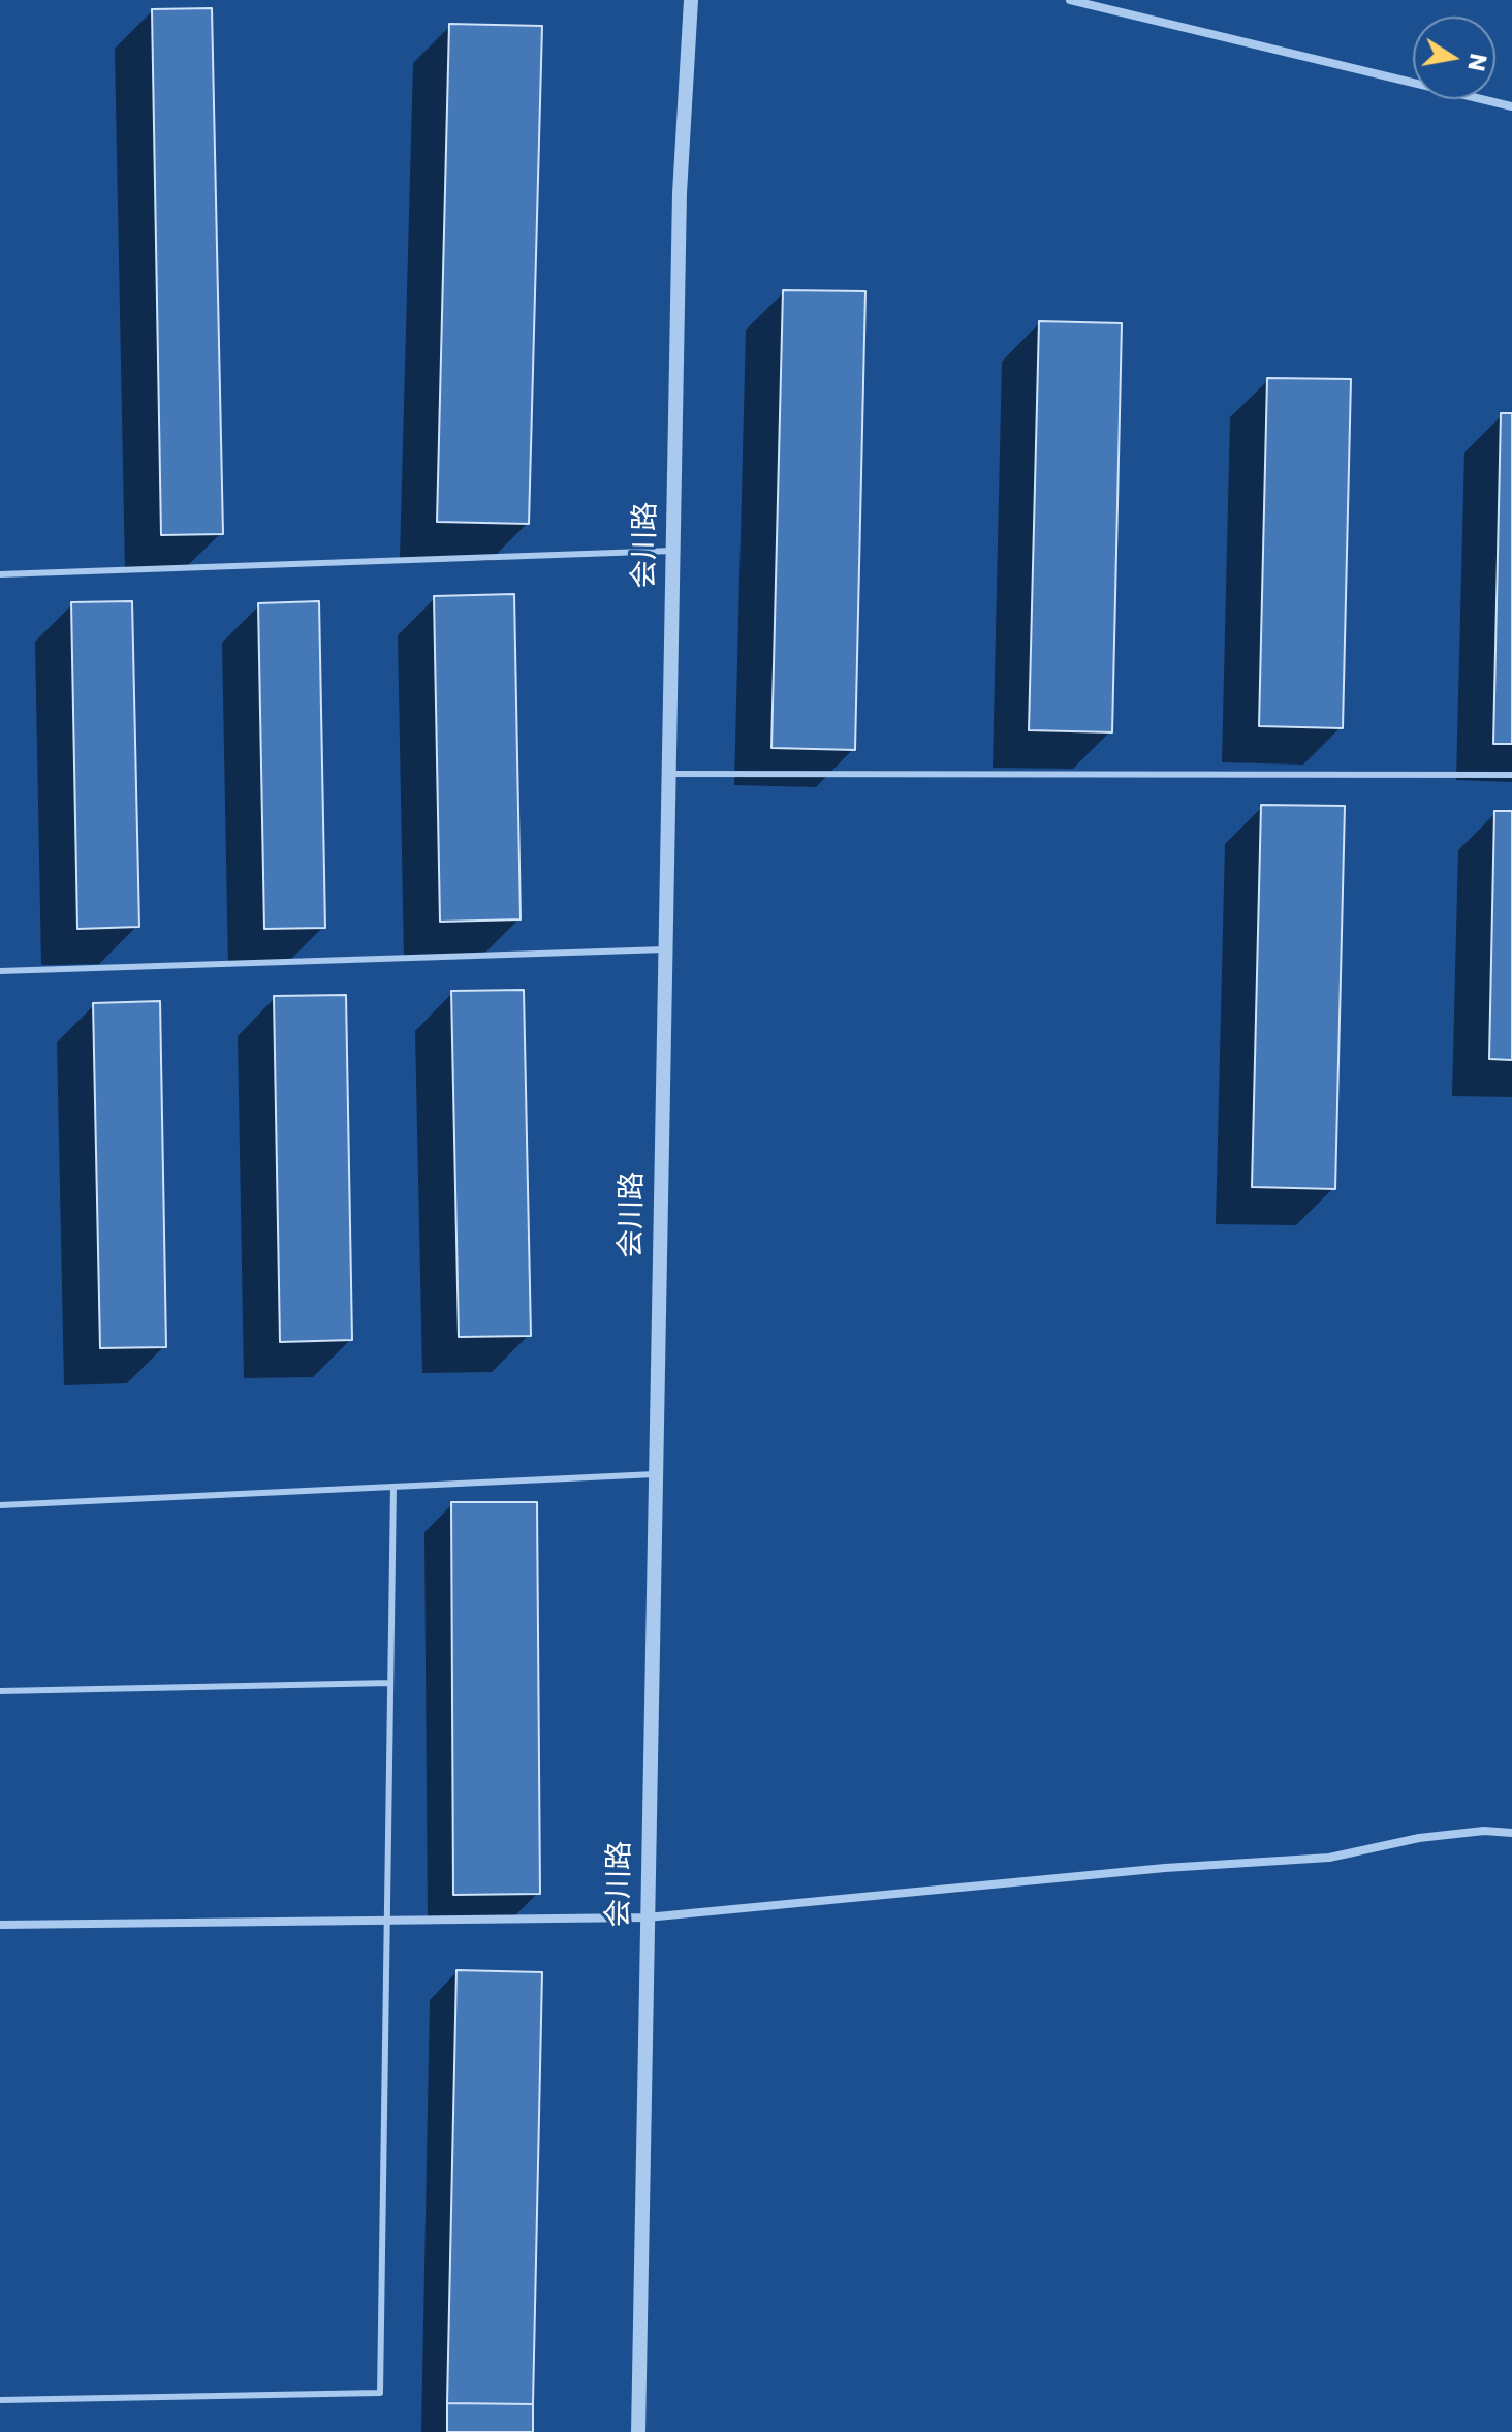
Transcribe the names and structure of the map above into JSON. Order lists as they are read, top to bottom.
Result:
{
  "streets": {
    "street": ["会川路"]
  },
  "north": "right"
}
